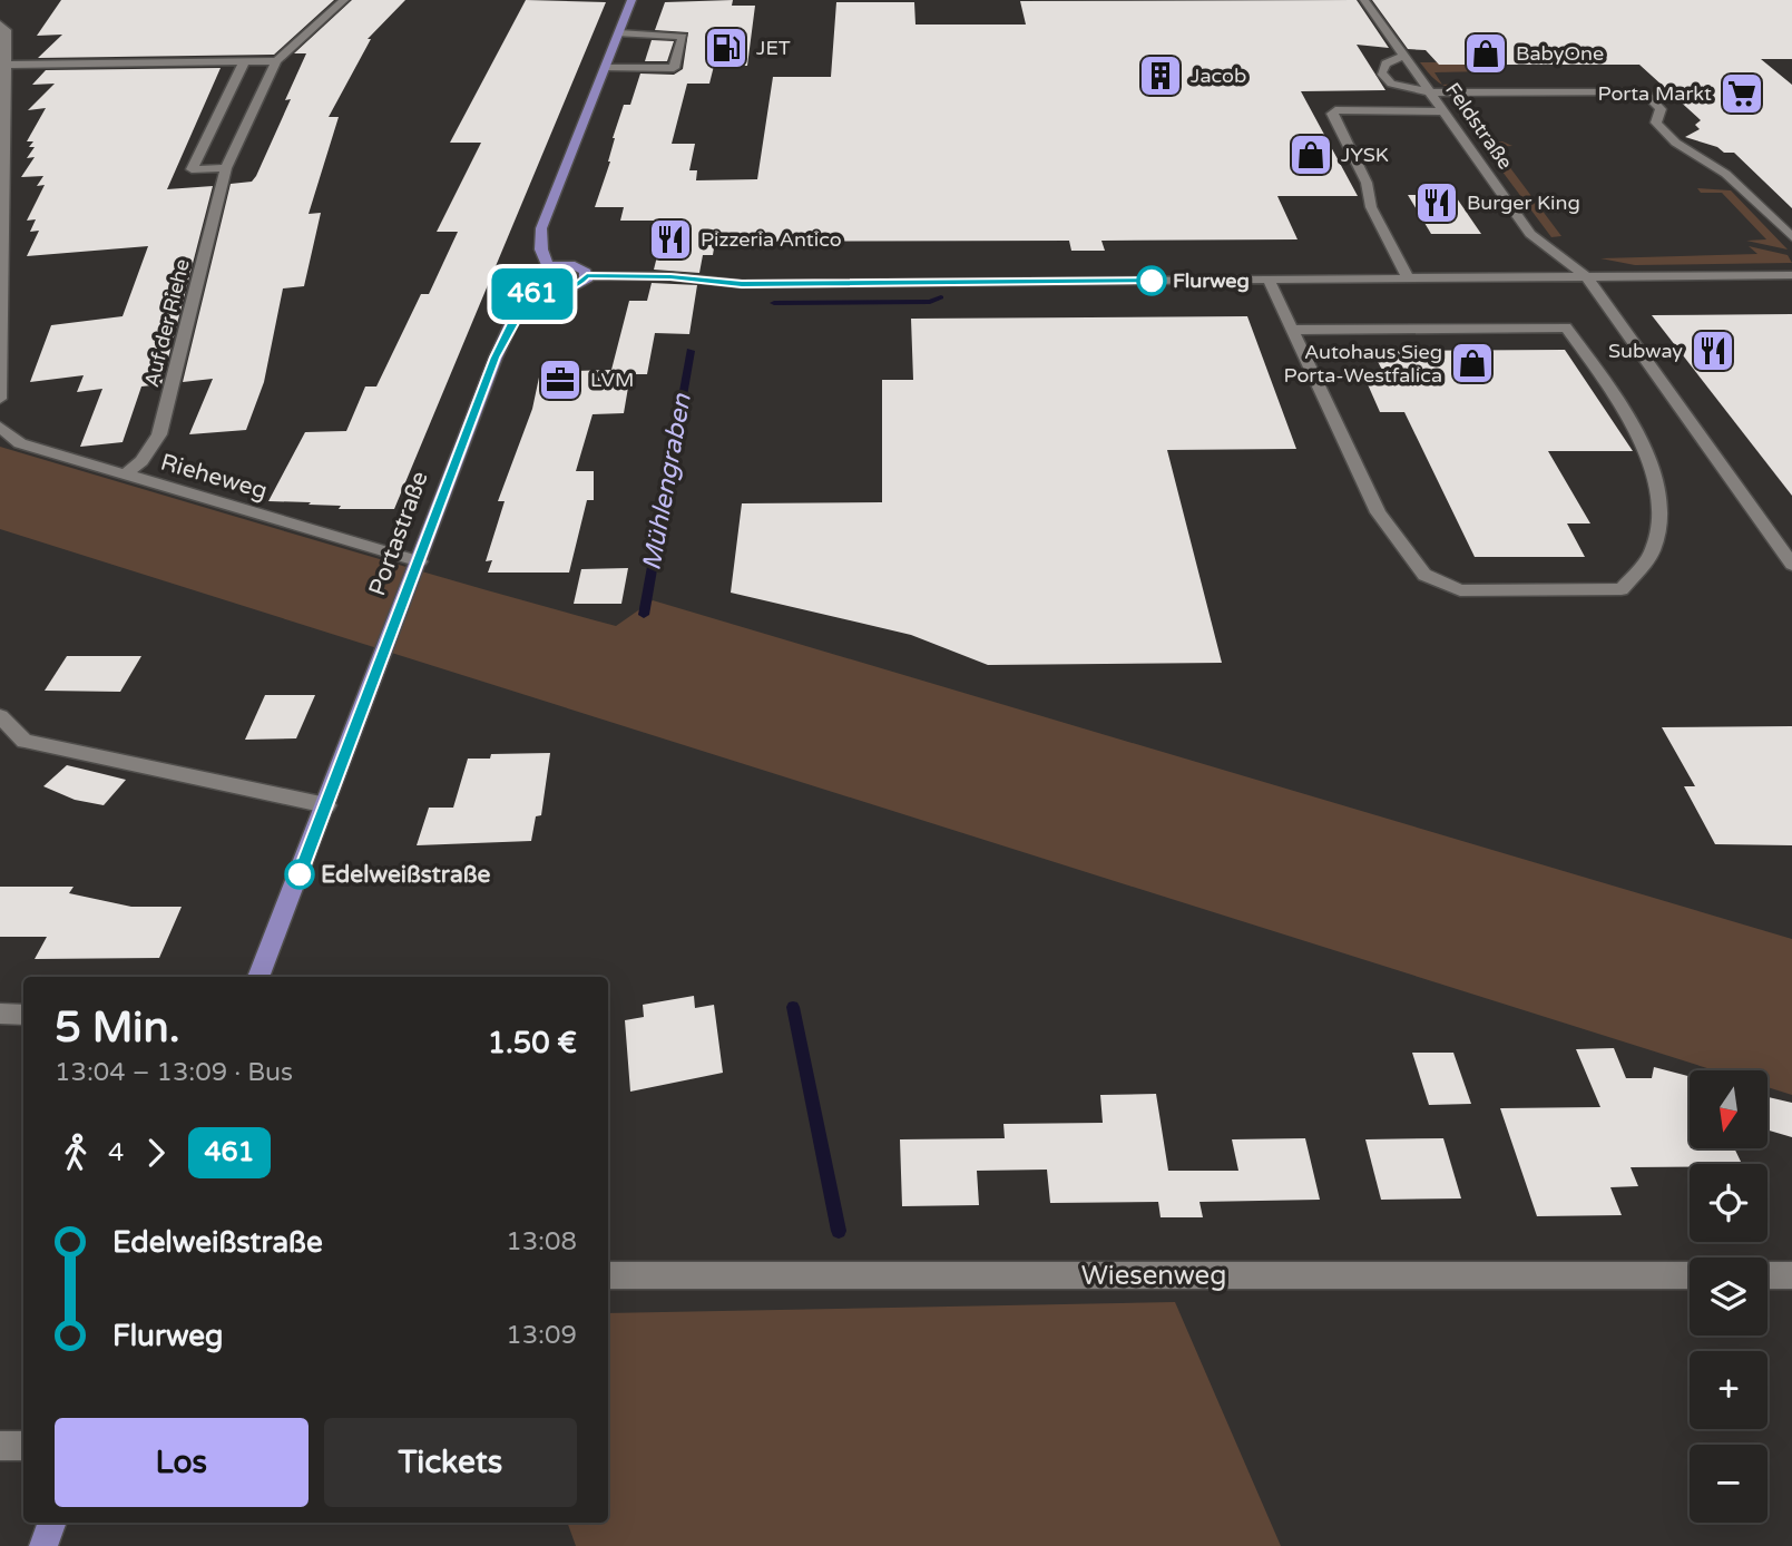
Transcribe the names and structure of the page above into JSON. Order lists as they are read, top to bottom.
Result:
{
  "streets": {
    "main road": ["Portastraße"],
    "street": [
      "Feldstraße",
      "Auf der Riehe",
      "Rieheweg",
      "Wiesenweg"
    ]
  },
  "crossings": [
    ["Auf der Riehe", "Rieheweg"],
    ["Rieheweg", "Portastraße"]
  ],
  "water": ["Mühlengraben"],
  "places": {
    "fuel station": ["JET"],
    "shop": ["BabyOne", "JYSK", "Autohaus Sieg Porta-Westfalica"],
    "building": ["Jacob"],
    "supermarket": ["Porta Markt"],
    "restaurant": ["Burger King", "Pizzeria Antico", "Subway"],
    "other": ["Flurweg", "Edelweißstraße"],
    "office": ["LVM"]
  },
  "lines": ["bus line 461"],
  "north": "bottom",
  "page": {
    "on_map": "461",
    "heading": ["5 Min.", "13:04 – 13:09 · Bus", "1.50 €"],
    "map_buttons": ["+", "−"],
    "legs": ["4", "461"],
    "list": [
      {
        "name": "Edelweißstraße",
        "value": "13:08"
      },
      {
        "name": "Flurweg",
        "value": "13:09"
      }
    ],
    "buttons": ["Los", "Tickets"]
  }
}
